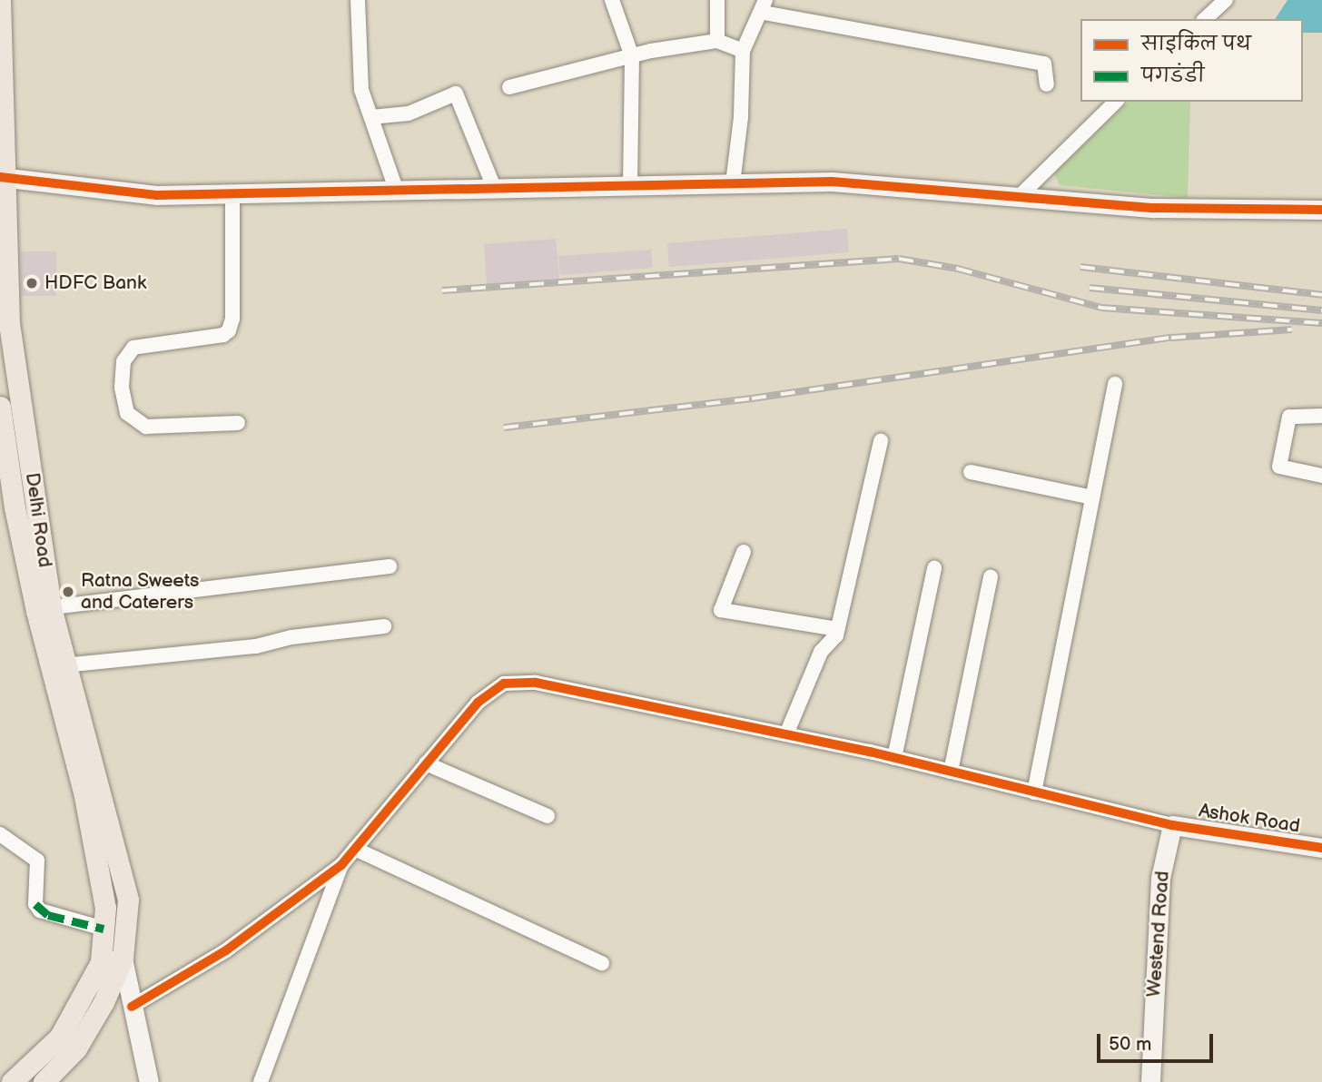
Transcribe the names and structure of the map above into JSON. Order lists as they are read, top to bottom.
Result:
{
  "streets": {
    "main road": ["Delhi Road"],
    "street": ["Ashok Road", "Westend Road"]
  },
  "crossings": [
    ["Ashok Road", "Westend Road"]
  ],
  "places": ["HDFC Bank", "Ratna Sweets and Caterers"],
  "legend": ["साइकिल पथ", "पगडंडी"],
  "scale_bar": "50 m"
}
